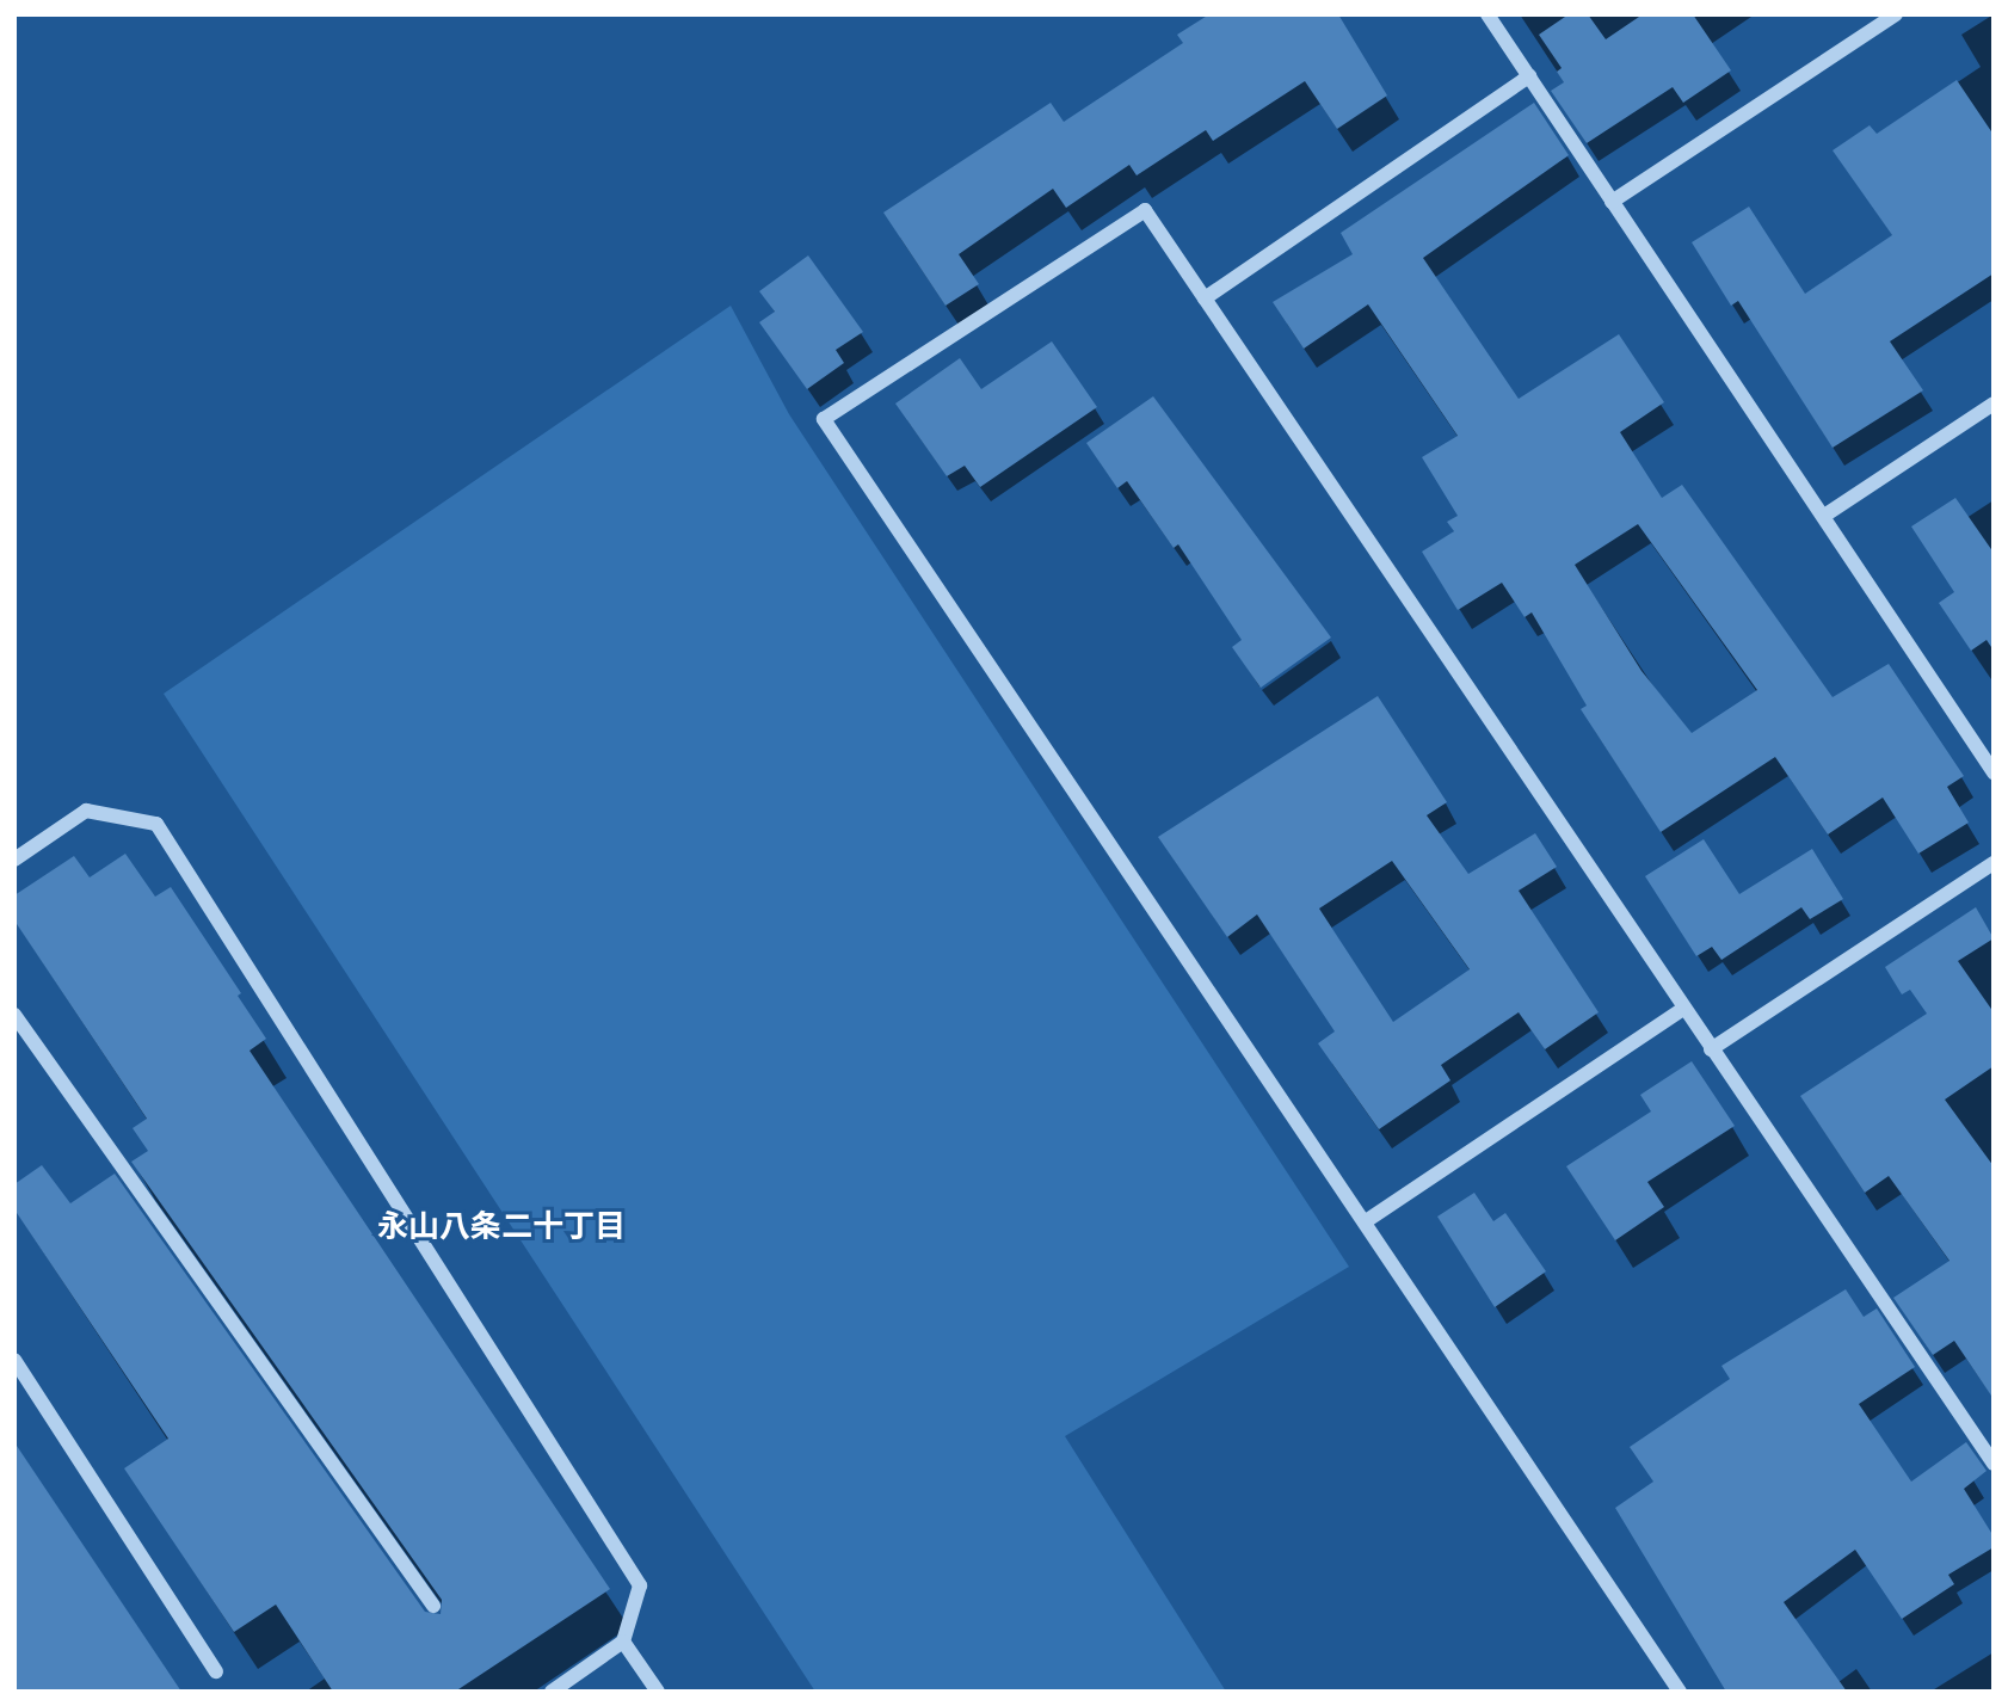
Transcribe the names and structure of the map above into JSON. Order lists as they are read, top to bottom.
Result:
{
  "districts": ["永山八条二十丁目"]
}
